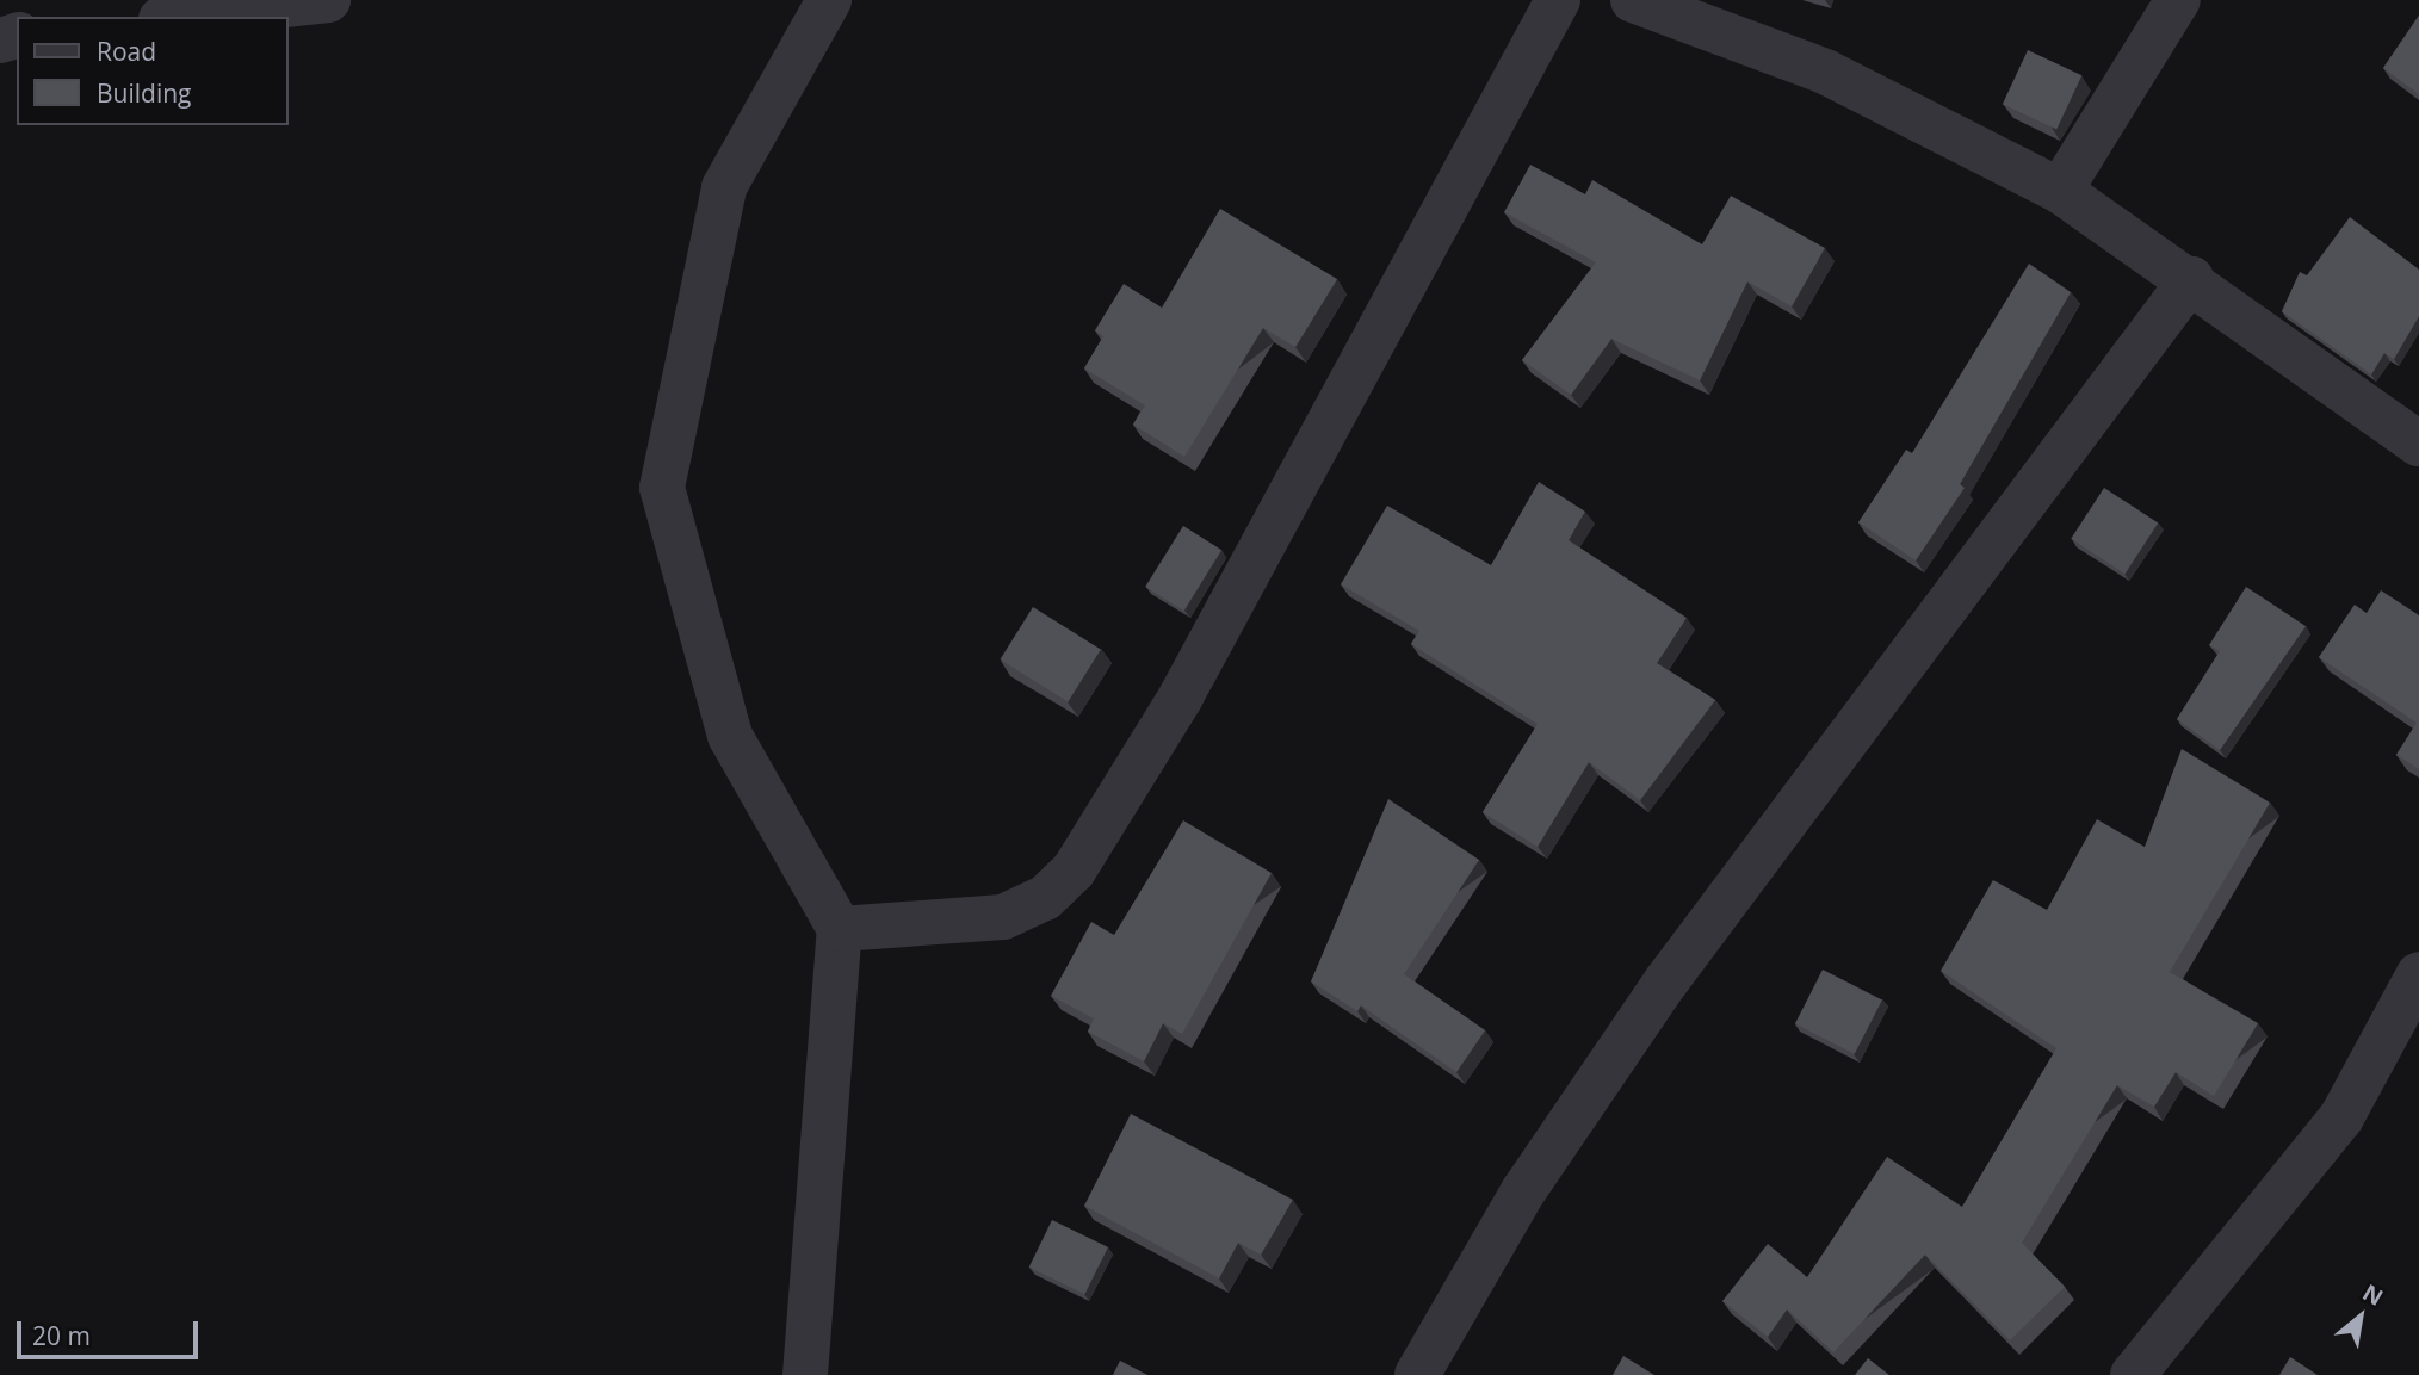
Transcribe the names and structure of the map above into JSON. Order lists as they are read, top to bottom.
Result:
{
  "legend": ["Road", "Building"],
  "scale_bar": "20 m",
  "north": "top right"
}
